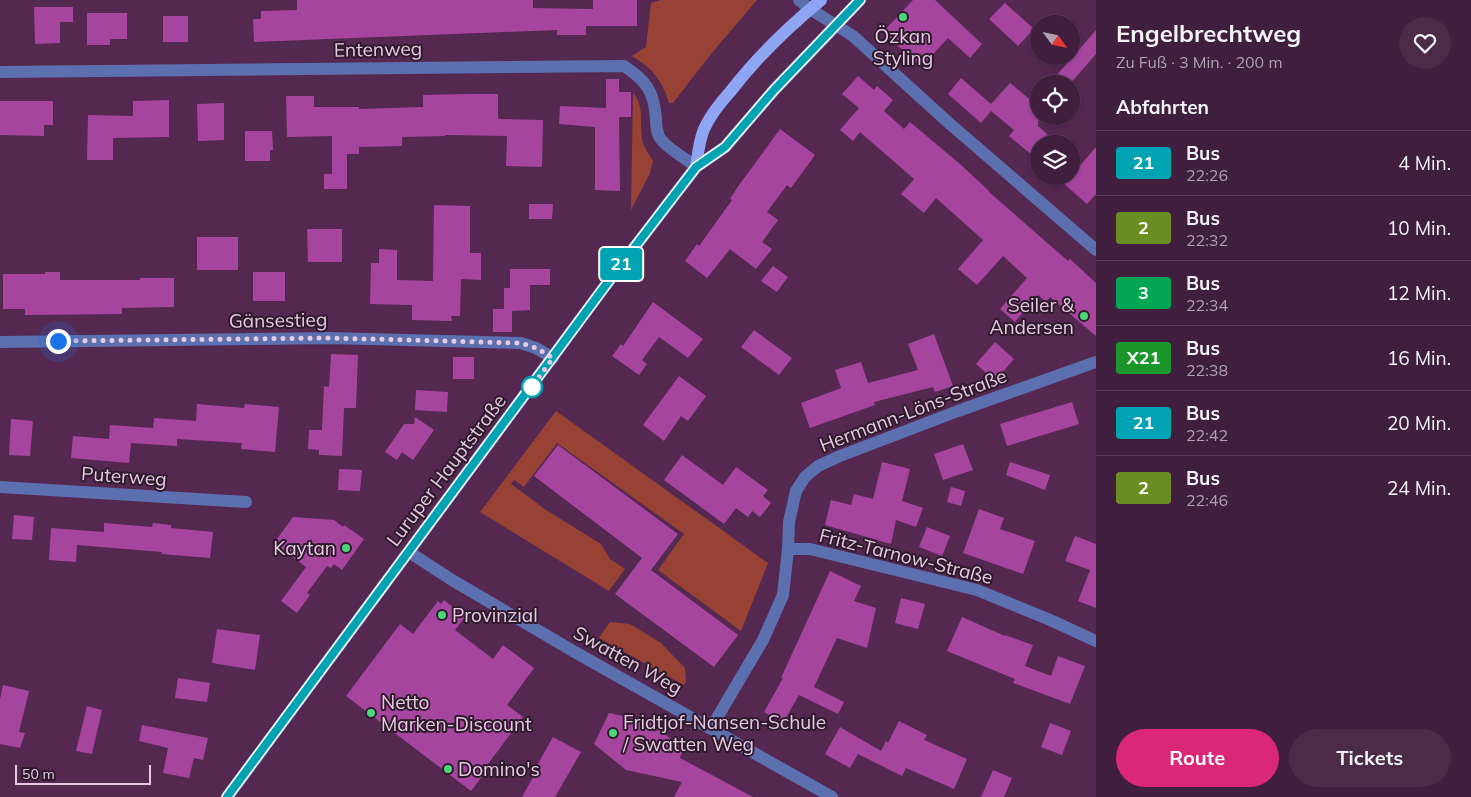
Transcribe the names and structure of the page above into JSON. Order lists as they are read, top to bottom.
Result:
{
  "streets": {
    "main road": ["Luruper Hauptstraße"],
    "street": [
      "Entenweg",
      "Gänsestieg",
      "Hermann-Löns-Straße",
      "Puterweg",
      "Fritz-Tarnow-Straße",
      "Swatten Weg"
    ]
  },
  "crossings": [
    ["Entenweg", "Luruper Hauptstraße"],
    ["Gänsestieg", "Luruper Hauptstraße"],
    ["Hermann-Löns-Straße", "Fritz-Tarnow-Straße"],
    ["Hermann-Löns-Straße", "Swatten Weg"],
    ["Luruper Hauptstraße", "Swatten Weg"]
  ],
  "places": [
    "Özkan Styling",
    "Seiler & Andersen",
    "Kaytan",
    "Provinzial",
    "Netto Marken-Discount",
    "Fridtjof-Nansen-Schule / Swatten Weg",
    "Domino's"
  ],
  "lines": ["bus line 21"],
  "scale_bar": "50 m",
  "north": "bottom right",
  "page": {
    "on_map": "21",
    "heading": [
      ["Engelbrechtweg", "Zu Fuß · 3 Min. · 200 m"],
      "Abfahrten"
    ],
    "list": [
      {
        "mark": "21",
        "name": "Bus",
        "note": "22:26",
        "value": "4 Min."
      },
      {
        "mark": "2",
        "name": "Bus",
        "note": "22:32",
        "value": "10 Min."
      },
      {
        "mark": "3",
        "name": "Bus",
        "note": "22:34",
        "value": "12 Min."
      },
      {
        "mark": "X21",
        "name": "Bus",
        "note": "22:38",
        "value": "16 Min."
      },
      {
        "mark": "21",
        "name": "Bus",
        "note": "22:42",
        "value": "20 Min."
      },
      {
        "mark": "2",
        "name": "Bus",
        "note": "22:46",
        "value": "24 Min."
      }
    ],
    "buttons": ["Route", "Tickets"],
    "scale": "50 m"
  }
}
